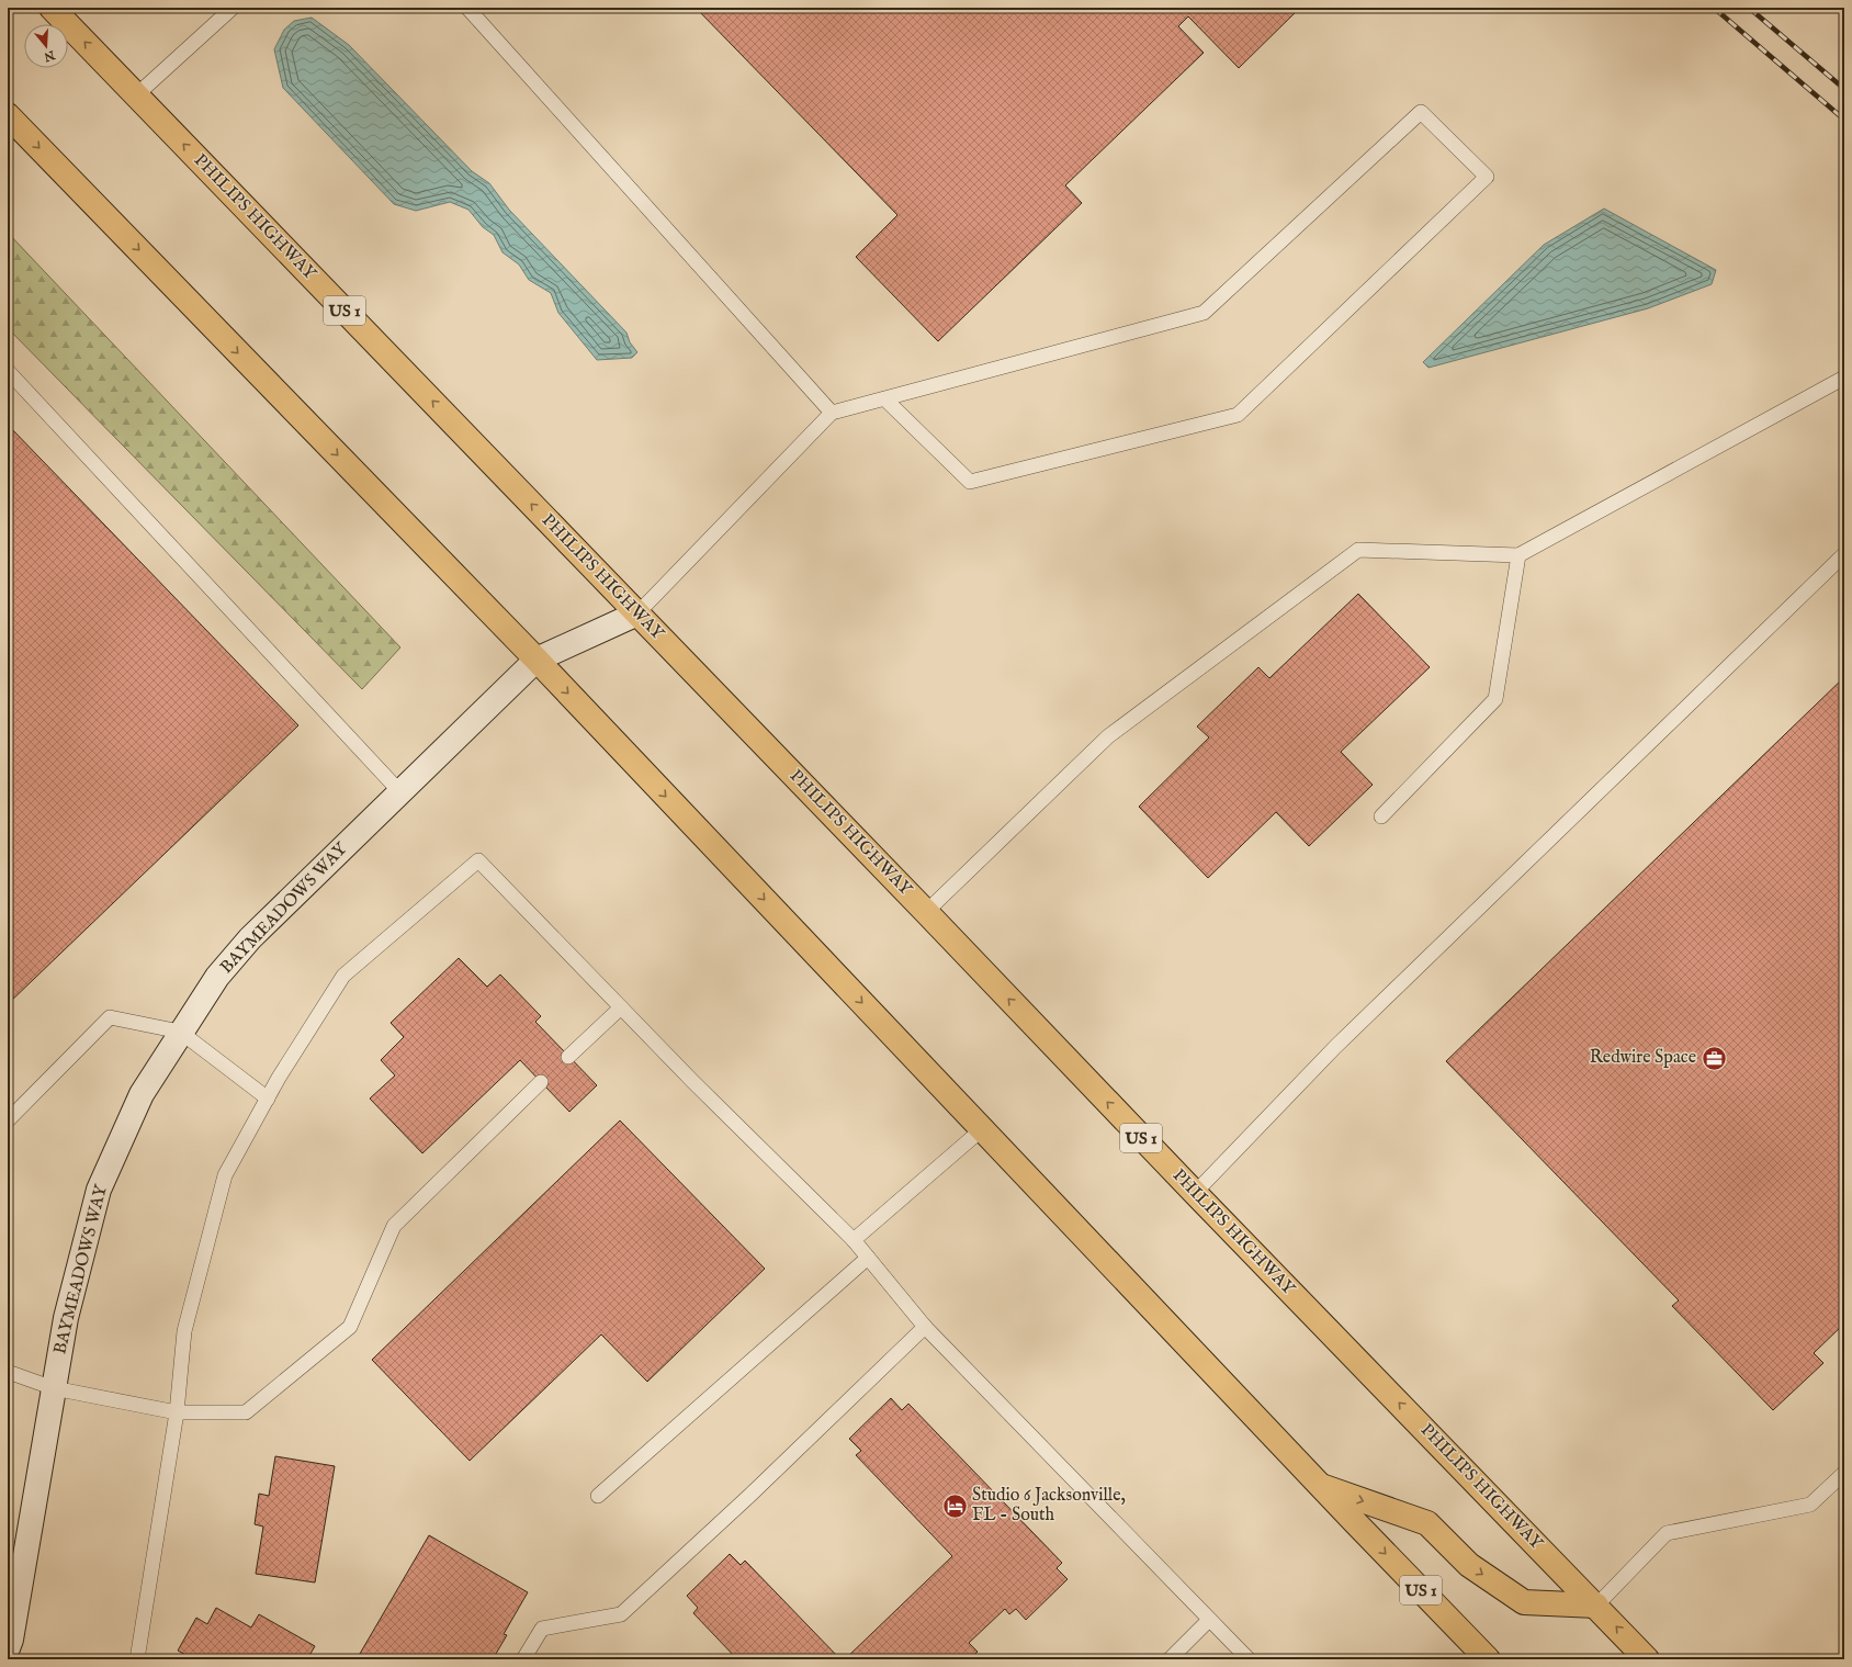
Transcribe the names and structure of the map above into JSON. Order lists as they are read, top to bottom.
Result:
{
  "streets": {
    "main road": ["PHILIPS HIGHWAY", "US 1"],
    "street": ["BAYMEADOWS WAY"]
  },
  "crossings": [
    ["PHILIPS HIGHWAY", "BAYMEADOWS WAY"],
    ["US 1", "BAYMEADOWS WAY"]
  ],
  "places": {
    "office": ["Redwire Space"],
    "hotel": ["Studio 6 Jacksonville, FL - South"]
  },
  "north": "bottom"
}
